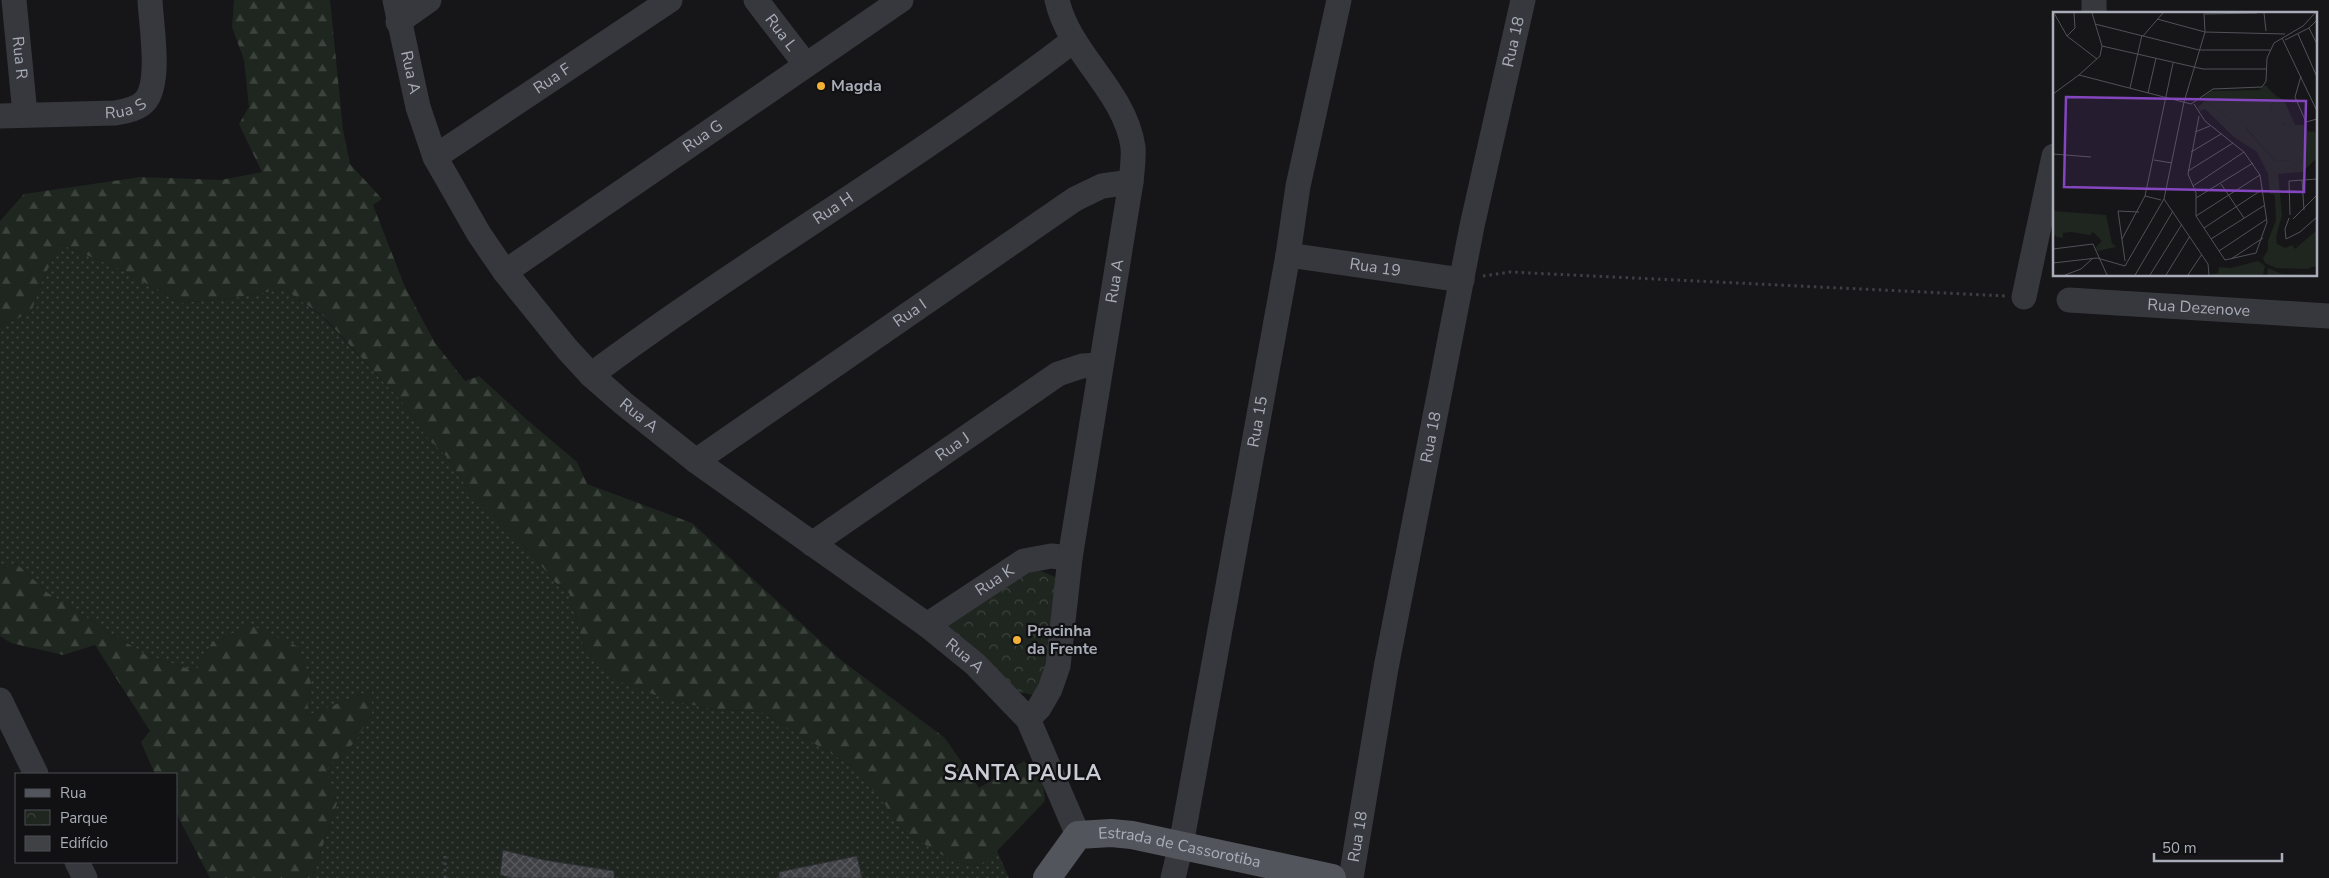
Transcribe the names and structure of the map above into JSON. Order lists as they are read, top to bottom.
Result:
{
  "streets": {
    "main road": ["Estrada de Cassorotiba"],
    "street": [
      "Rua L",
      "Rua 18",
      "Rua R",
      "Rua A",
      "Rua F",
      "Rua S",
      "Rua G",
      "Rua H",
      "Rua 19",
      "Rua Dezenove",
      "Rua I",
      "Rua 15",
      "Rua J",
      "Rua K"
    ]
  },
  "crossings": [
    ["Rua L", "Rua G"],
    ["Rua 18", "Rua 19"],
    ["Rua R", "Rua S"],
    ["Rua A", "Rua F"],
    ["Rua A", "Rua G"],
    ["Rua A", "Rua H"],
    ["Rua A", "Rua I"],
    ["Rua A", "Rua J"],
    ["Rua A", "Rua K"],
    ["Rua A", "Estrada de Cassorotiba"],
    ["Rua 19", "Rua 15"],
    ["Rua 15", "Estrada de Cassorotiba"]
  ],
  "districts": ["SANTA PAULA"],
  "places": ["Magda", "Pracinha da Frente"],
  "legend": ["Rua", "Parque", "Edifício"],
  "scale_bar": "50 m"
}
